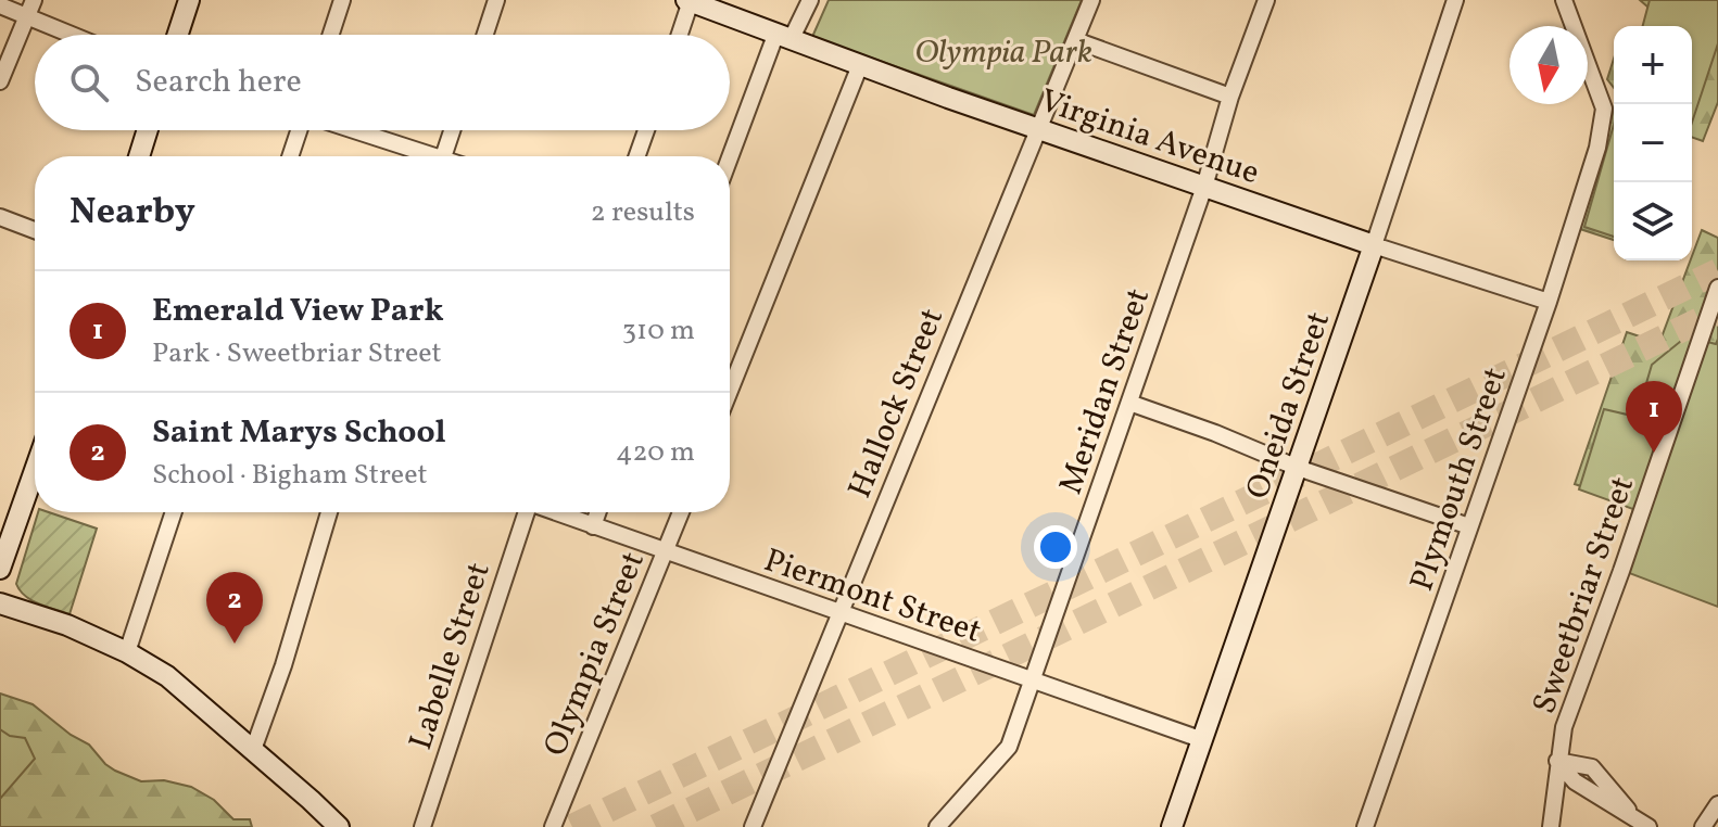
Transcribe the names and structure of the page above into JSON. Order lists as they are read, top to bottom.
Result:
{
  "streets": {
    "street": [
      "Virginia Avenue",
      "Meridan Street",
      "Hallock Street",
      "Oneida Street",
      "Plymouth Street",
      "Piermont Street",
      "Sweetbriar Street",
      "Olympia Street",
      "Labelle Street"
    ]
  },
  "crossings": [
    ["Virginia Avenue", "Meridan Street"],
    ["Virginia Avenue", "Hallock Street"],
    ["Virginia Avenue", "Oneida Street"],
    ["Virginia Avenue", "Plymouth Street"],
    ["Meridan Street", "Piermont Street"],
    ["Hallock Street", "Piermont Street"],
    ["Oneida Street", "Piermont Street"],
    ["Piermont Street", "Olympia Street"]
  ],
  "parks": ["Olympia Park"],
  "north": "bottom",
  "page": {
    "map_buttons": ["+", "−"],
    "search": "Search here",
    "heading": ["Nearby", "2 results"],
    "list": [
      {
        "mark": "1",
        "name": "Emerald View Park",
        "note": "Park · Sweetbriar Street",
        "value": "310 m"
      },
      {
        "mark": "2",
        "name": "Saint Marys School",
        "note": "School · Bigham Street",
        "value": "420 m"
      }
    ],
    "pins": ["1", "2"]
  }
}
